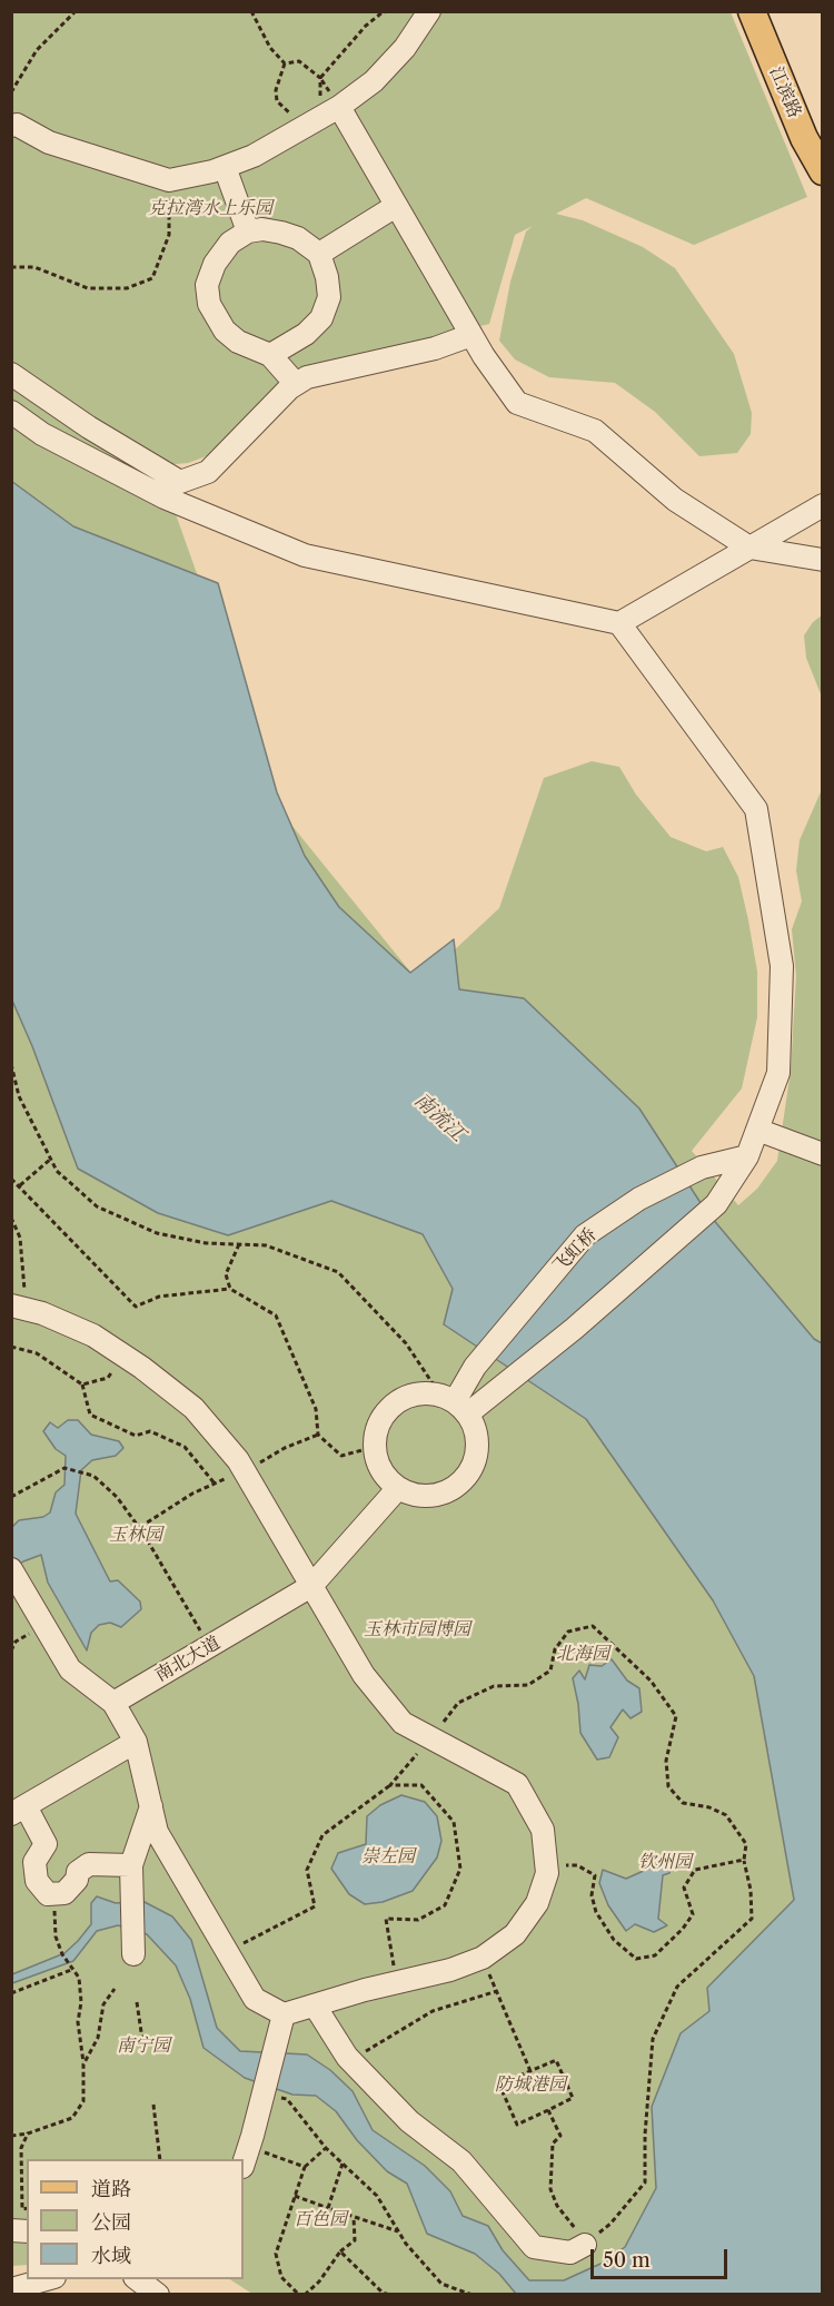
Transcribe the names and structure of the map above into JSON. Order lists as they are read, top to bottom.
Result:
{
  "streets": {
    "main road": ["江滨路"],
    "street": ["飞虹桥", "南北大道"]
  },
  "crossings": [
    ["飞虹桥", "南北大道"]
  ],
  "water": ["南流江"],
  "parks": [
    "克拉湾水上乐园",
    "玉林园",
    "玉林市园博园",
    "北海园",
    "崇左园",
    "钦州园",
    "南宁园",
    "防城港园",
    "百色园"
  ],
  "legend": ["道路", "公园", "水域"],
  "scale_bar": "50 m"
}
